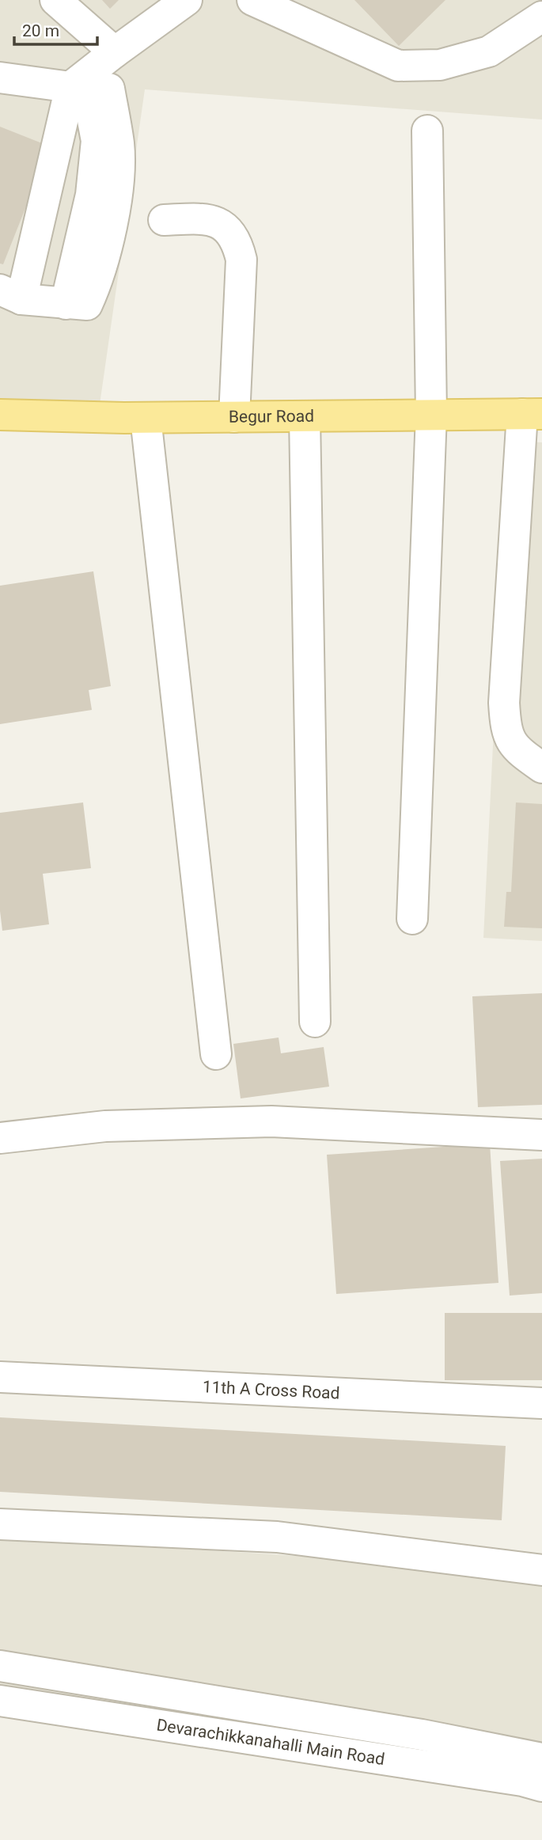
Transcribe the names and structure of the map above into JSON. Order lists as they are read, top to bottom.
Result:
{
  "streets": {
    "main road": ["Begur Road"],
    "street": ["11th A Cross Road", "Devarachikkanahalli Main Road"]
  },
  "scale_bar": "20 m"
}
